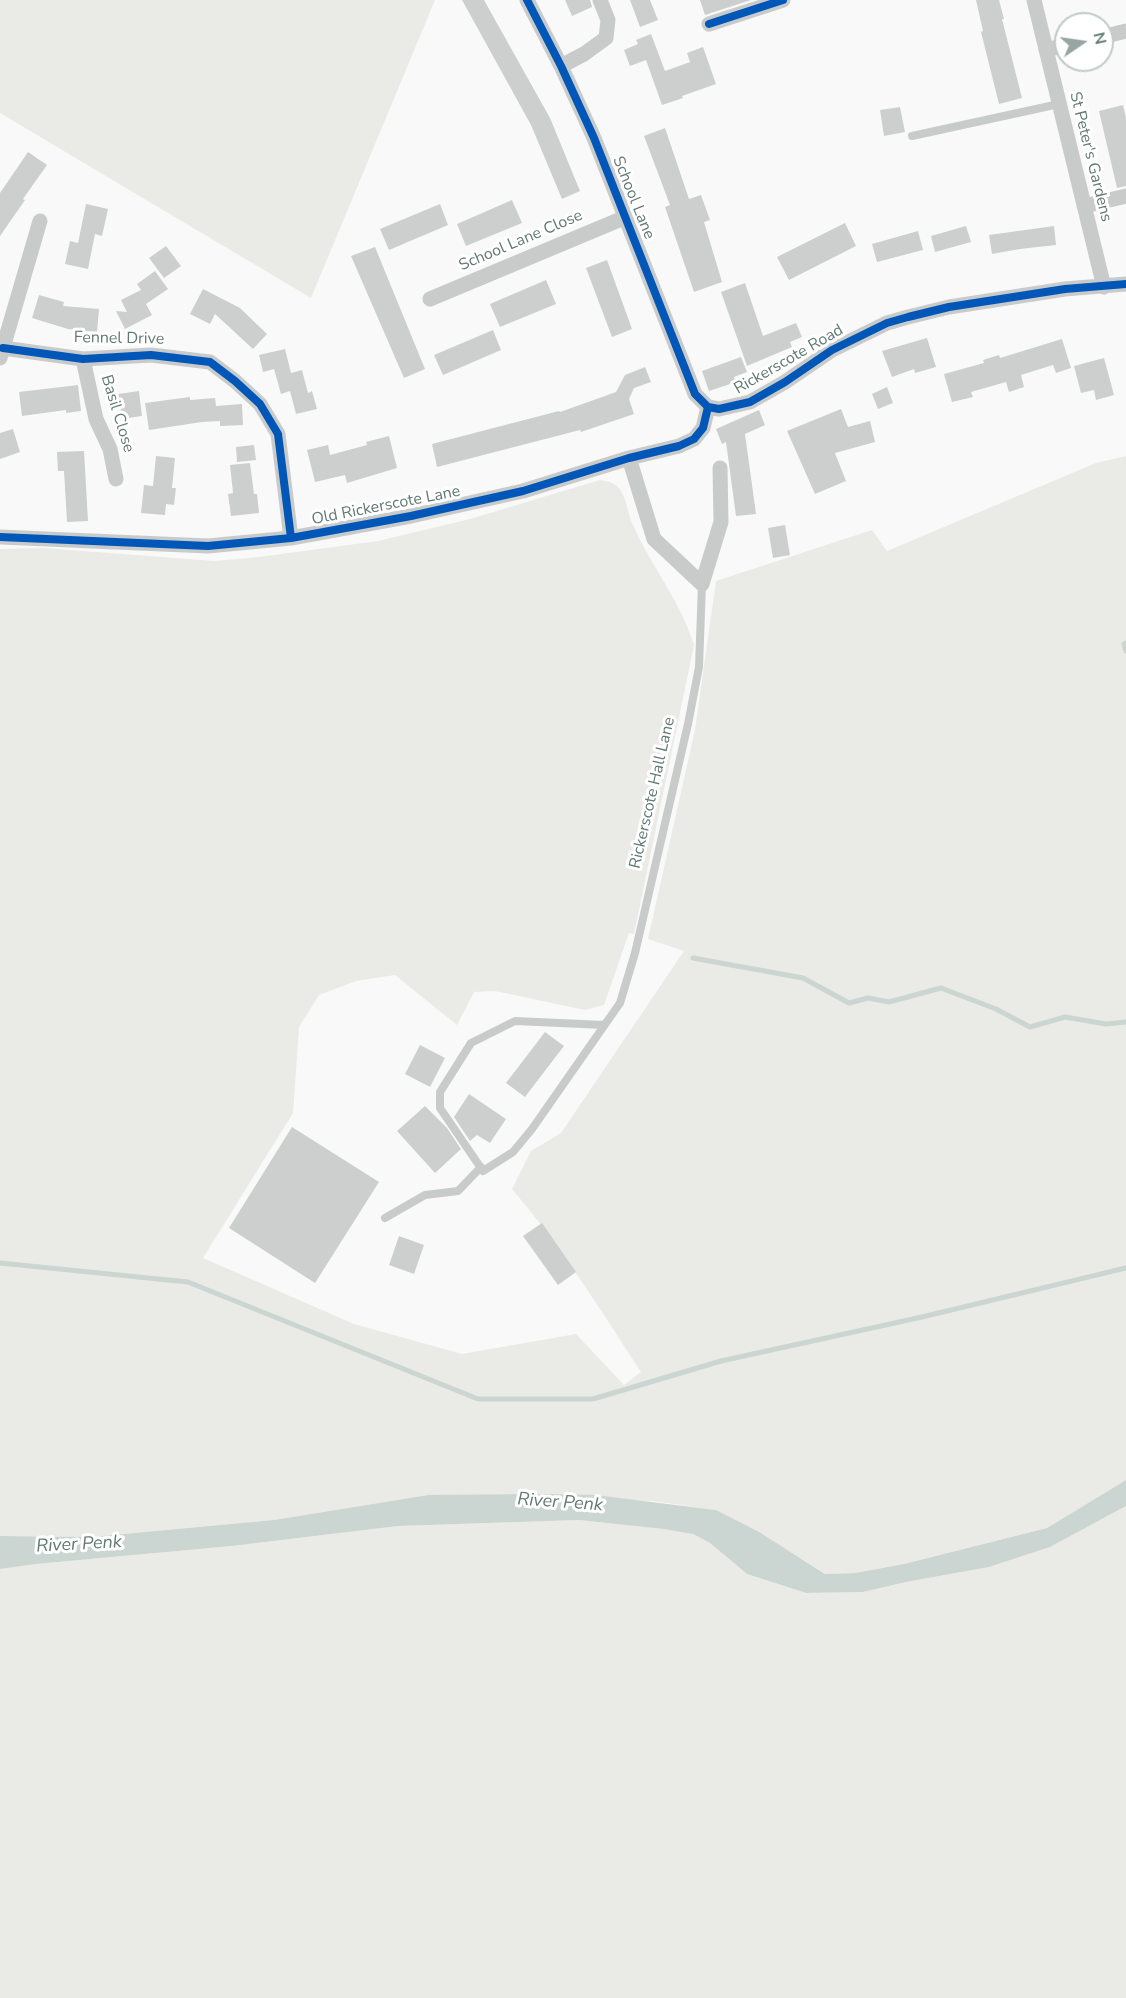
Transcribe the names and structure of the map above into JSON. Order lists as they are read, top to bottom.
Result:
{
  "streets": {
    "street": [
      "St Peter's Gardens",
      "School Lane",
      "School Lane Close",
      "Fennel Drive",
      "Rickerscote Road",
      "Basil Close",
      "Old Rickerscote Lane"
    ],
    "lane": ["Rickerscote Hall Lane"]
  },
  "crossings": [
    ["St Peter's Gardens", "Rickerscote Road"],
    ["School Lane", "School Lane Close"],
    ["School Lane", "Rickerscote Road"],
    ["Fennel Drive", "Basil Close"],
    ["Fennel Drive", "Old Rickerscote Lane"]
  ],
  "water": ["River Penk"],
  "north": "right"
}
